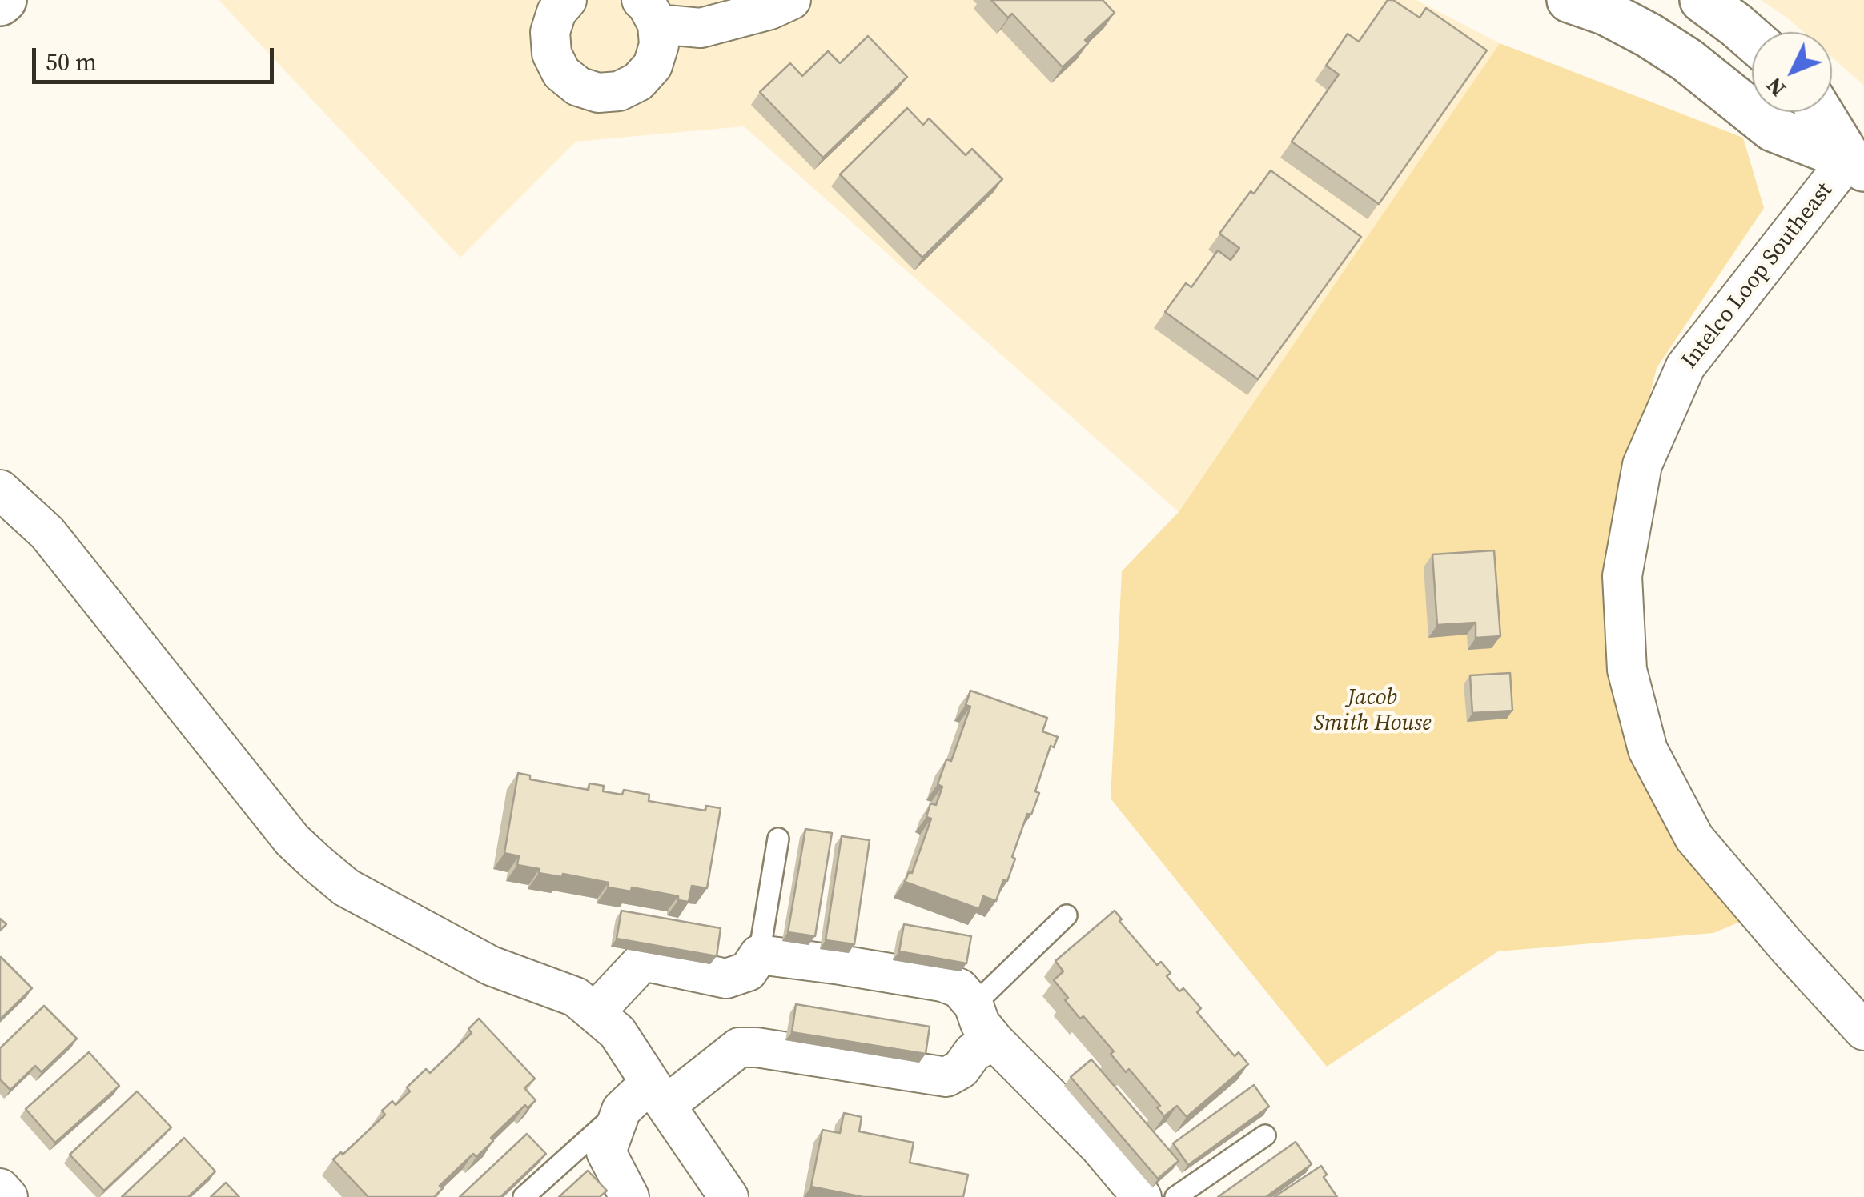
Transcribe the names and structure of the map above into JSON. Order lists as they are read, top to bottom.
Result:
{
  "streets": {
    "street": ["Intelco Loop Southeast"]
  },
  "parks": ["Jacob Smith House"],
  "scale_bar": "50 m",
  "north": "bottom left"
}
